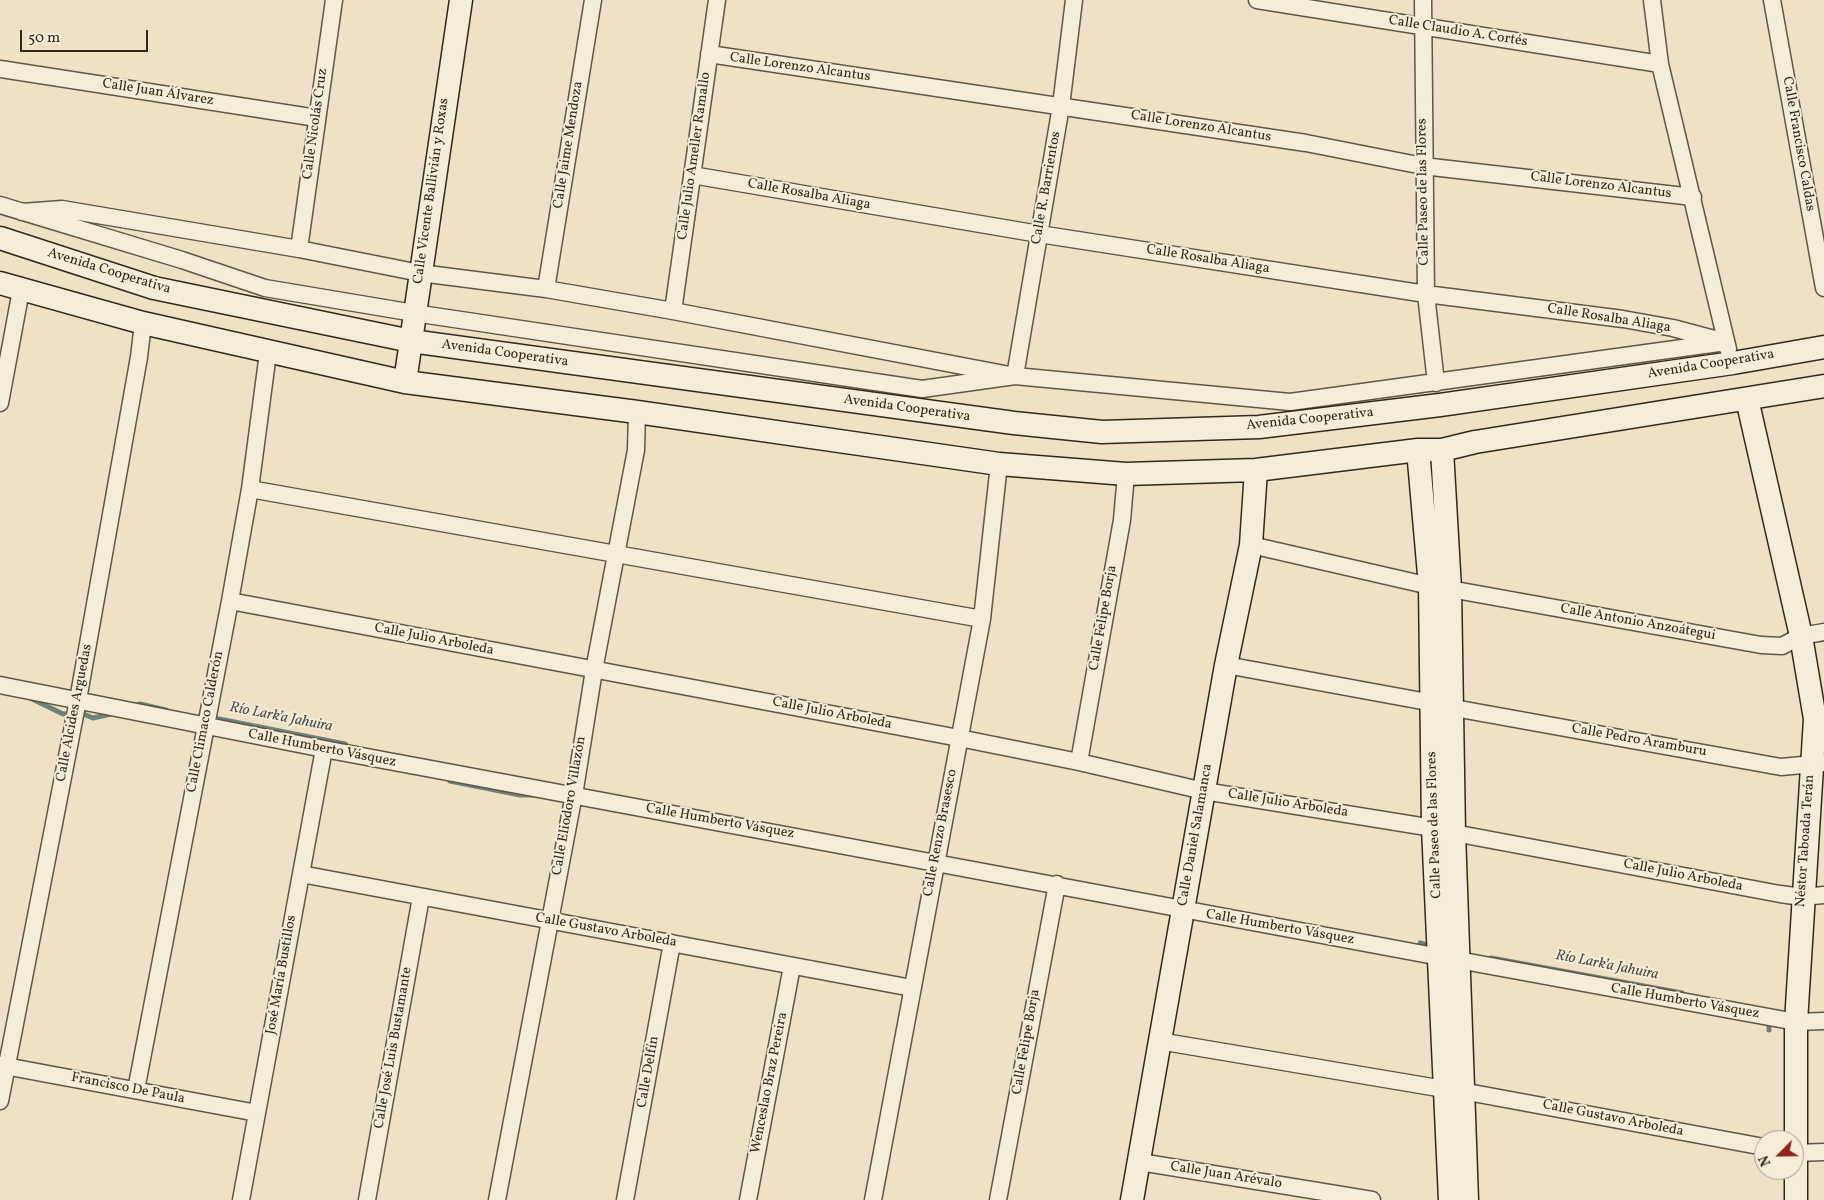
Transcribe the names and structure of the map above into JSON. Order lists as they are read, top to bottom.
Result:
{
  "streets": {
    "street": [
      "Calle Claudio A. Cortés",
      "Calle Lorenzo Alcantus",
      "Calle Juan Álvarez",
      "Calle Nicolás Cruz",
      "Calle Francisco Caldas",
      "Calle Jaime Mendoza",
      "Calle Julio Ameller Ramallo",
      "Calle R. Barrientos",
      "Calle Vicente Ballivián y Roxas",
      "Calle Paseo de las Flores",
      "Calle Rosalba Aliaga",
      "Avenida Cooperativa",
      "Calle Felipe Borja",
      "Calle Antonio Anzoátegui",
      "Calle Julio Arboleda",
      "Calle Alcides Arguedas",
      "Calle Climaco Calderón",
      "Calle Pedro Aramburu",
      "Calle Humberto Vásquez",
      "Calle Eliodoro Villazón",
      "Calle Renzo Brasesco",
      "Calle Daniel Salamanca",
      "Néstor Taboada Terán",
      "Calle Gustavo Arboleda",
      "José María Bustillos",
      "Calle José Luis Bustamante",
      "Calle Delfín",
      "Wenceslao Braz Pereira",
      "Francisco De Paula",
      "Calle Juan Arévalo"
    ]
  },
  "crossings": [
    ["Calle Claudio A. Cortés", "Calle Paseo de las Flores"],
    ["Calle Lorenzo Alcantus", "Calle Julio Ameller Ramallo"],
    ["Calle Lorenzo Alcantus", "Calle R. Barrientos"],
    ["Calle Lorenzo Alcantus", "Calle Paseo de las Flores"],
    ["Calle Juan Álvarez", "Calle Nicolás Cruz"],
    ["Calle Julio Ameller Ramallo", "Calle Rosalba Aliaga"],
    ["Calle R. Barrientos", "Calle Rosalba Aliaga"],
    ["Calle Vicente Ballivián y Roxas", "Avenida Cooperativa"],
    ["Calle Paseo de las Flores", "Calle Rosalba Aliaga"],
    ["Calle Paseo de las Flores", "Calle Antonio Anzoátegui"],
    ["Calle Paseo de las Flores", "Calle Julio Arboleda"],
    ["Calle Paseo de las Flores", "Calle Pedro Aramburu"],
    ["Calle Paseo de las Flores", "Calle Humberto Vásquez"],
    ["Calle Paseo de las Flores", "Calle Gustavo Arboleda"],
    ["Calle Felipe Borja", "Calle Julio Arboleda"],
    ["Calle Felipe Borja", "Calle Humberto Vásquez"],
    ["Calle Antonio Anzoátegui", "Calle Daniel Salamanca"],
    ["Calle Antonio Anzoátegui", "Néstor Taboada Terán"],
    ["Calle Julio Arboleda", "Calle Climaco Calderón"],
    ["Calle Julio Arboleda", "Calle Eliodoro Villazón"],
    ["Calle Julio Arboleda", "Calle Renzo Brasesco"],
    ["Calle Julio Arboleda", "Calle Daniel Salamanca"],
    ["Calle Julio Arboleda", "Néstor Taboada Terán"],
    ["Calle Alcides Arguedas", "Calle Humberto Vásquez"],
    ["Calle Alcides Arguedas", "Francisco De Paula"],
    ["Calle Climaco Calderón", "Calle Humberto Vásquez"],
    ["Calle Climaco Calderón", "Francisco De Paula"],
    ["Calle Pedro Aramburu", "Calle Daniel Salamanca"],
    ["Calle Pedro Aramburu", "Néstor Taboada Terán"],
    ["Calle Humberto Vásquez", "Calle Eliodoro Villazón"],
    ["Calle Humberto Vásquez", "Calle Renzo Brasesco"],
    ["Calle Humberto Vásquez", "Calle Daniel Salamanca"],
    ["Calle Humberto Vásquez", "Néstor Taboada Terán"],
    ["Calle Humberto Vásquez", "José María Bustillos"],
    ["Calle Eliodoro Villazón", "Calle Gustavo Arboleda"],
    ["Calle Renzo Brasesco", "Calle Gustavo Arboleda"],
    ["Calle Daniel Salamanca", "Calle Gustavo Arboleda"],
    ["Calle Daniel Salamanca", "Calle Juan Arévalo"],
    ["Calle Gustavo Arboleda", "José María Bustillos"],
    ["Calle Gustavo Arboleda", "Calle José Luis Bustamante"],
    ["Calle Gustavo Arboleda", "Calle Delfín"],
    ["Calle Gustavo Arboleda", "Wenceslao Braz Pereira"],
    ["José María Bustillos", "Francisco De Paula"]
  ],
  "water": ["Río Lark’a Jahuira"],
  "scale_bar": "50 m",
  "north": "bottom left"
}
